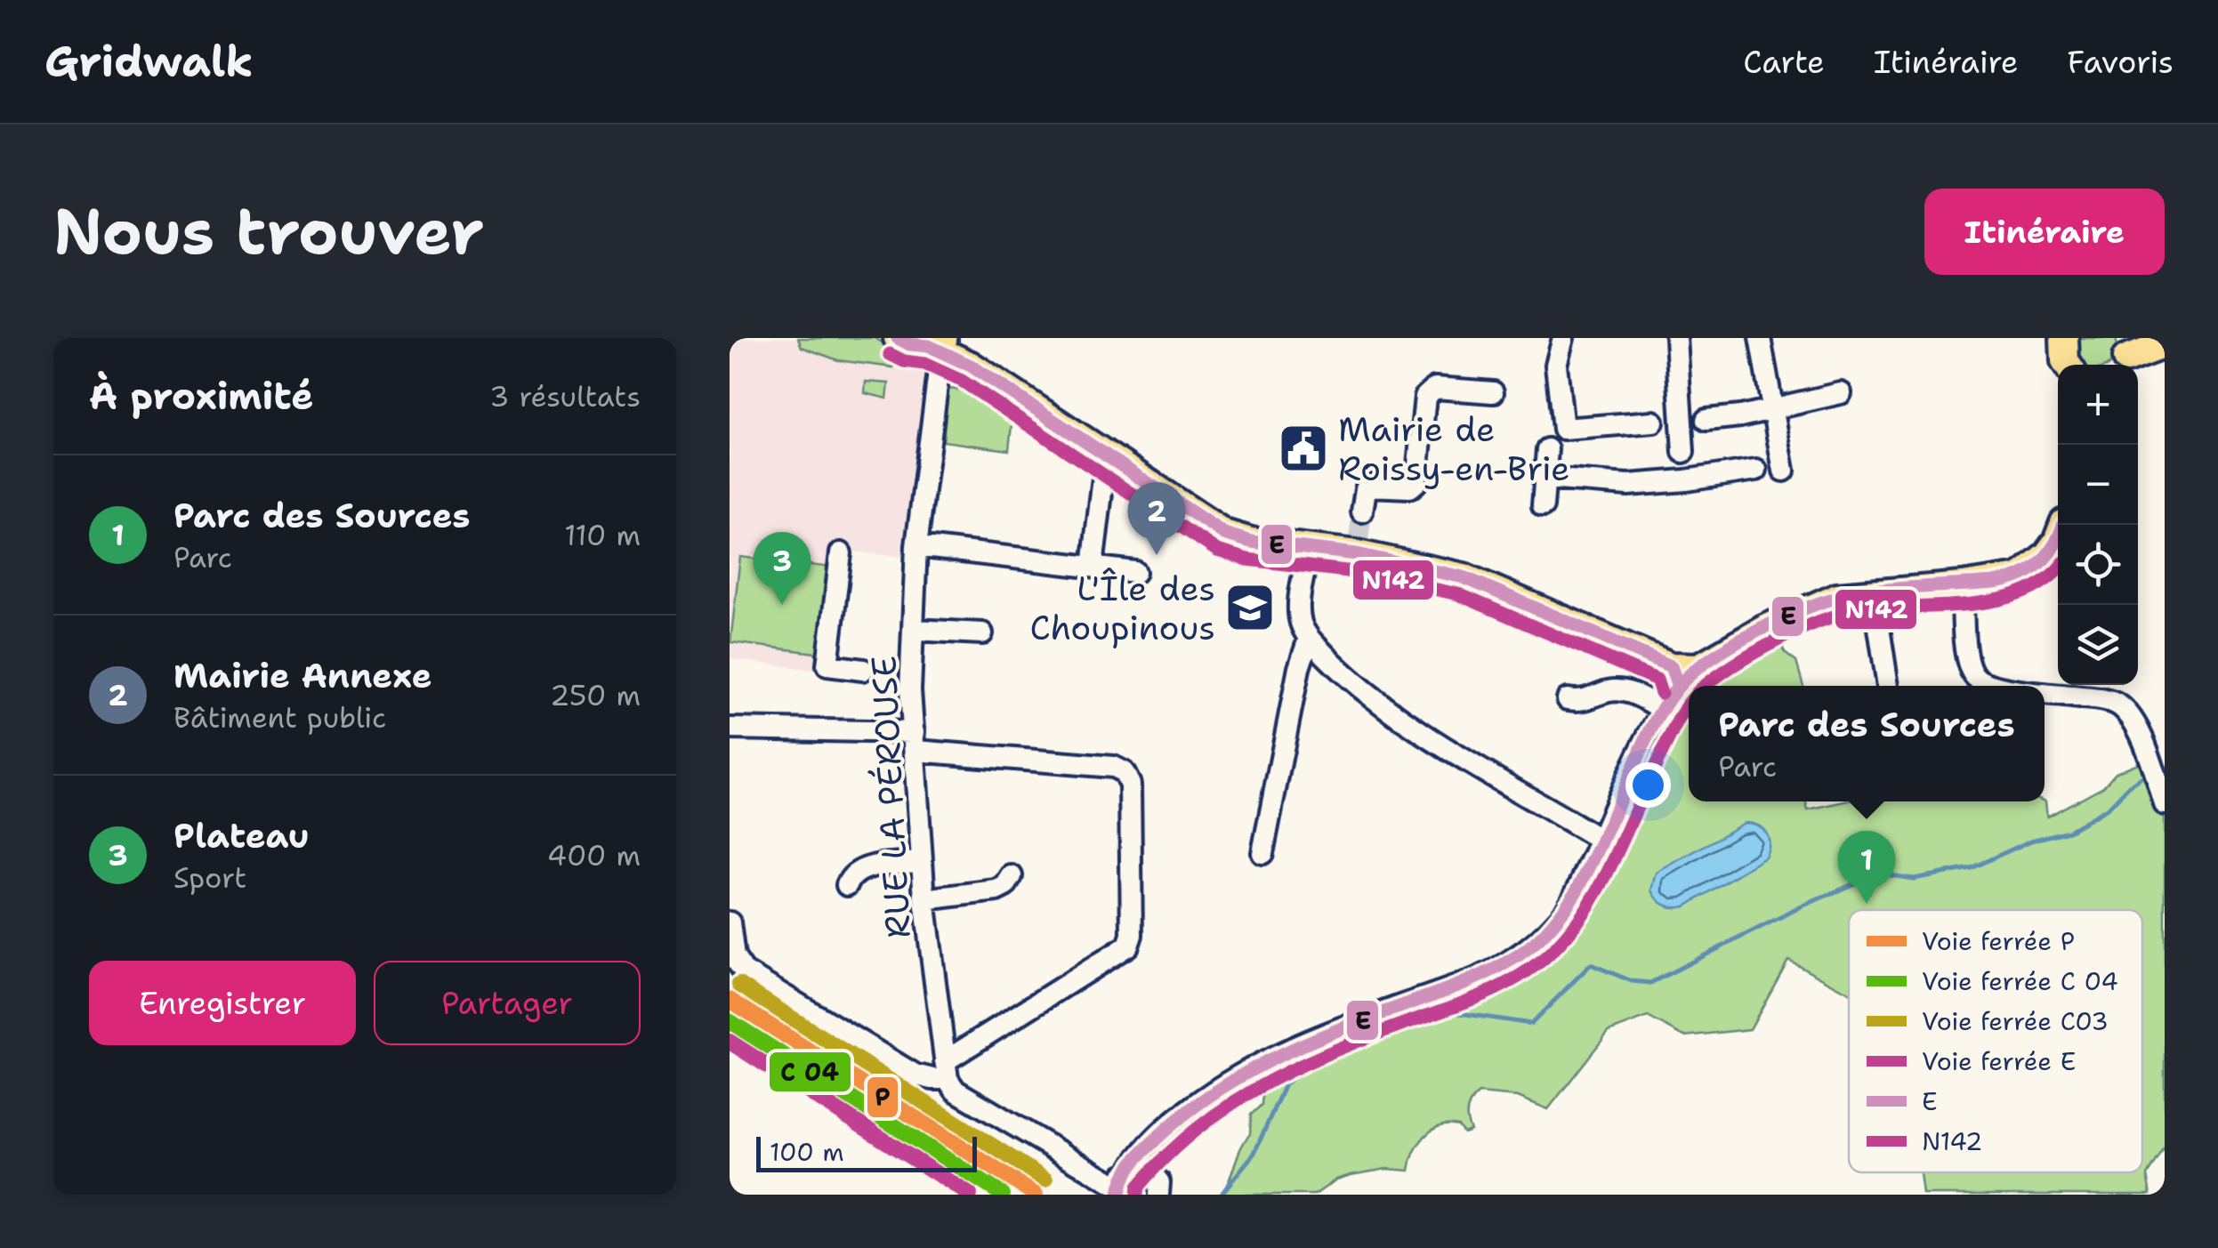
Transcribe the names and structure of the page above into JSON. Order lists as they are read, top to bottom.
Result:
{
  "streets": {
    "street": ["RUE LA PÉROUSE"]
  },
  "places": {
    "public building": ["Mairie de Roissy-en-Brie"],
    "school or university": ["L'Île des Choupinous"]
  },
  "lines": [
    "transit line E",
    "transit line N142",
    "rail line C03",
    "rail line P",
    "rail line E"
  ],
  "legend": [
    "Voie ferrée P",
    "Voie ferrée C 04",
    "Voie ferrée C03",
    "Voie ferrée E",
    "E",
    "N142"
  ],
  "scale_bar": "100 m",
  "page": {
    "header": "Gridwalk",
    "nav": ["Carte", "Itinéraire", "Favoris"],
    "buttons": [
      "Itinéraire",
      ["Enregistrer", "Partager"]
    ],
    "title": "Nous trouver",
    "heading": ["À proximité", "3 résultats"],
    "map_buttons": ["+", "−"],
    "list": [
      {
        "mark": "1",
        "name": "Parc des Sources",
        "note": "Parc",
        "value": "110 m"
      },
      {
        "mark": "2",
        "name": "Mairie Annexe",
        "note": "Bâtiment public",
        "value": "250 m"
      },
      {
        "mark": "3",
        "name": "Plateau",
        "note": "Sport",
        "value": "400 m"
      }
    ],
    "pins": ["2", "3", "1"],
    "popup": ["Parc des Sources", "Parc"],
    "scale": "100 m"
  }
}
